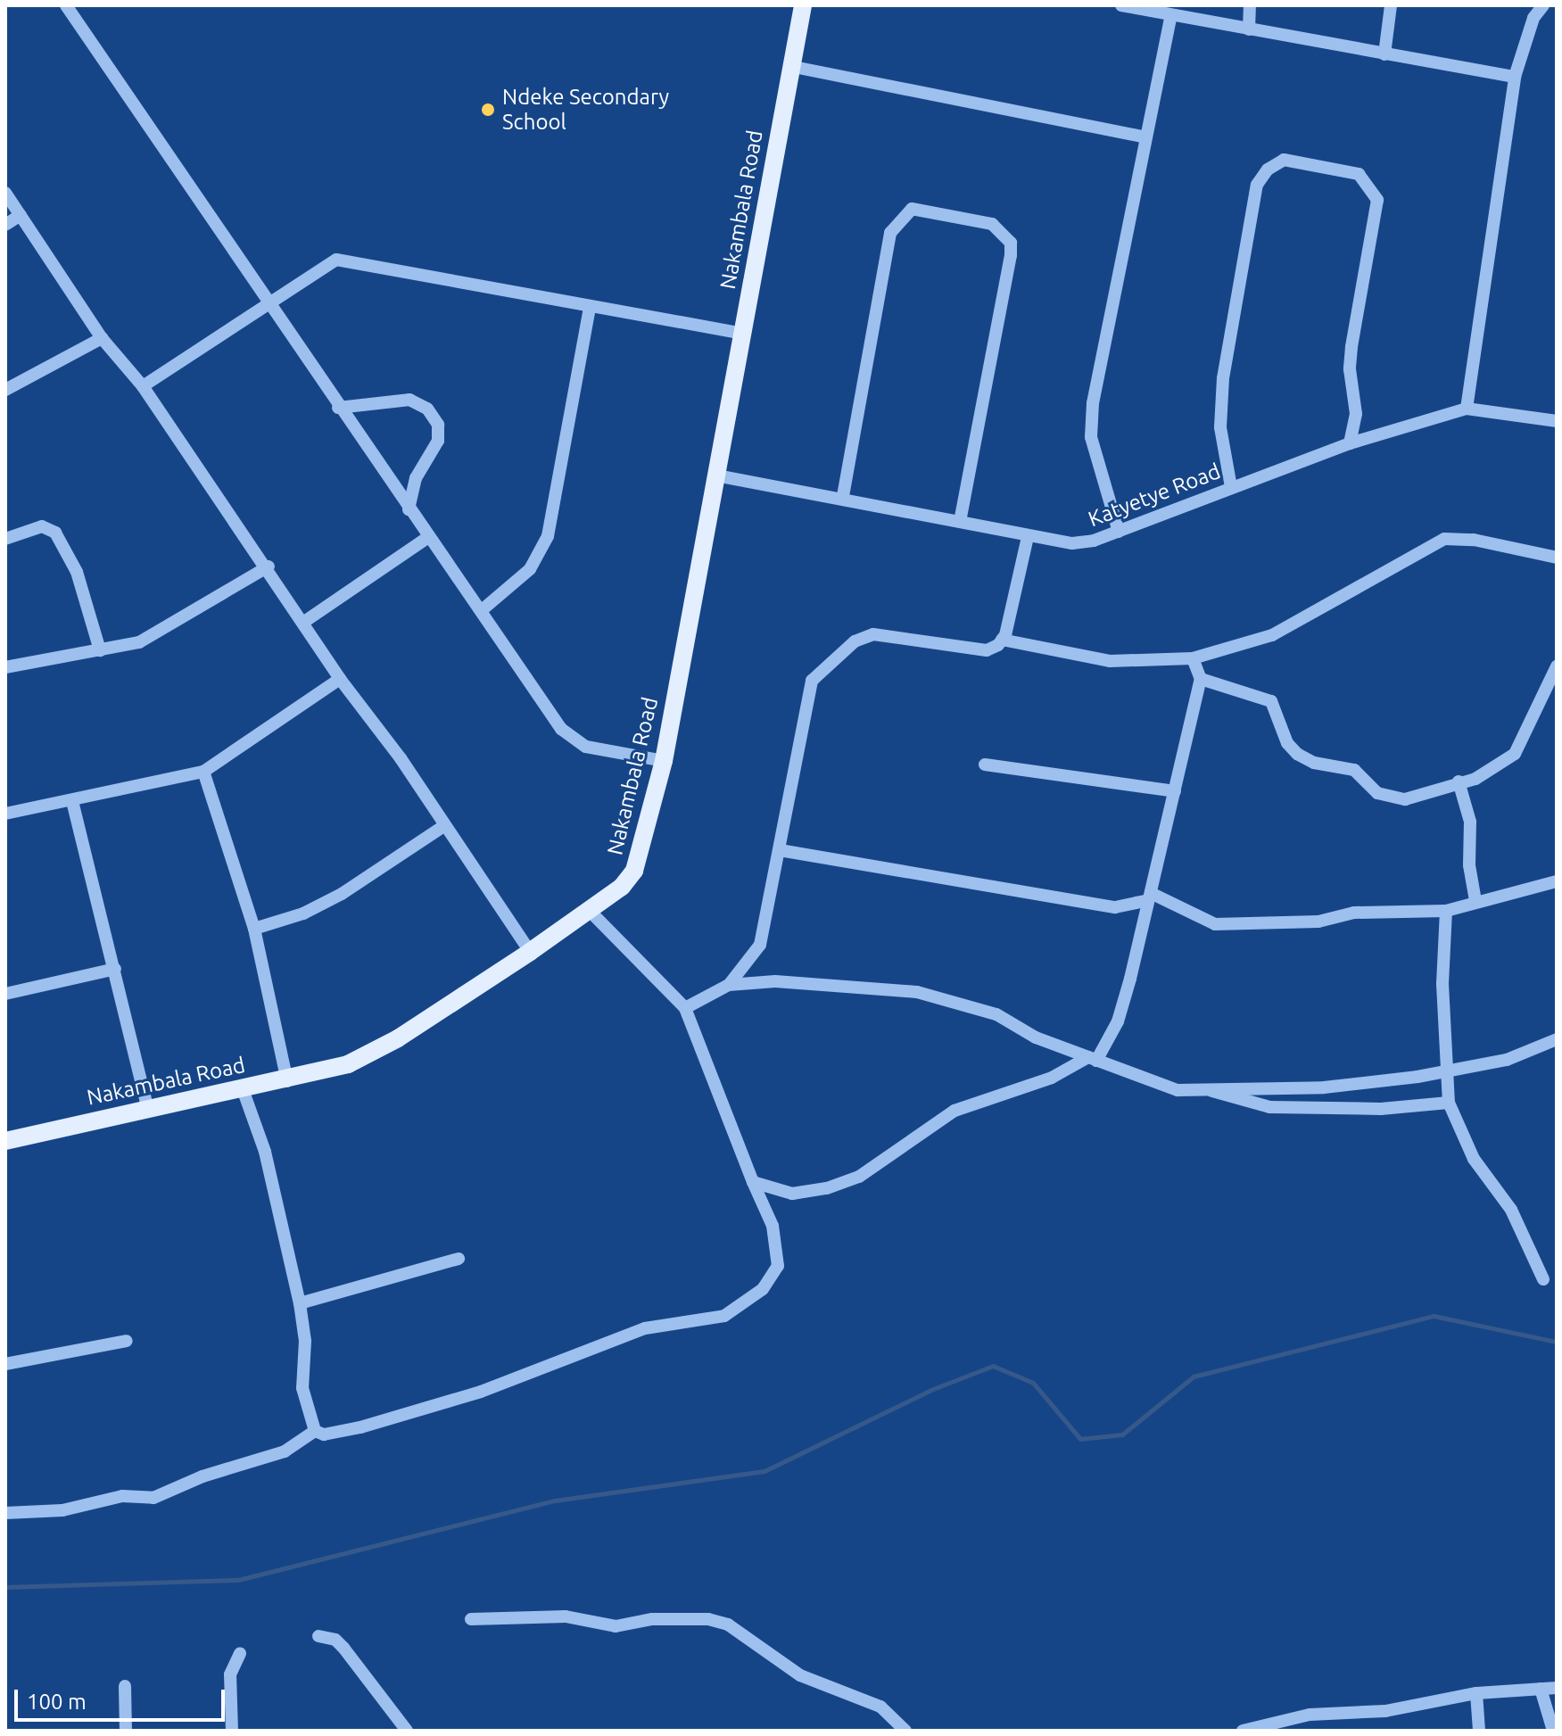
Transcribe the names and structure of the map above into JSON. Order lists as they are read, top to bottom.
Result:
{
  "streets": {
    "main road": ["Nakambala Road"],
    "street": ["Katyetye Road"]
  },
  "crossings": [
    ["Nakambala Road", "Katyetye Road"]
  ],
  "places": ["Ndeke Secondary School"],
  "scale_bar": "100 m"
}
